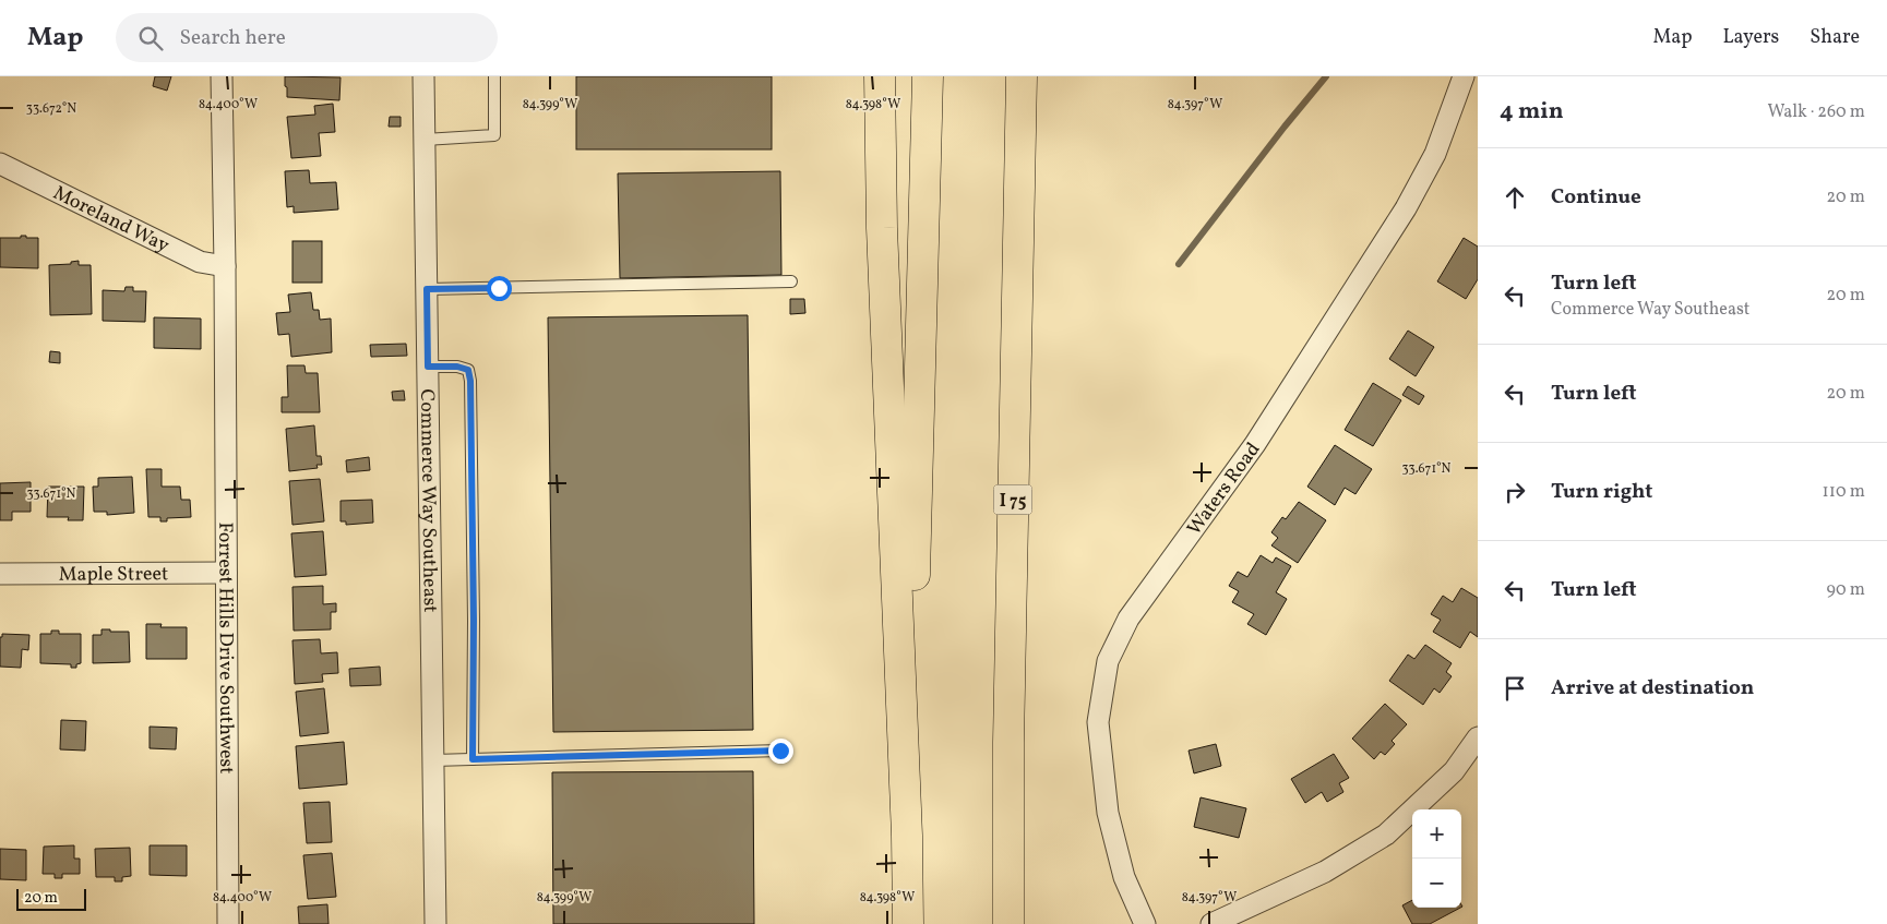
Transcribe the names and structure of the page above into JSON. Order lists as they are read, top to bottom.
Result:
{
  "streets": {
    "highway": ["I 75"],
    "street": [
      "Moreland Way",
      "Waters Road",
      "Commerce Way Southeast",
      "Maple Street",
      "Forrest Hills Drive Southwest"
    ]
  },
  "crossings": [
    ["Moreland Way", "Forrest Hills Drive Southwest"],
    ["Maple Street", "Forrest Hills Drive Southwest"]
  ],
  "scale_bar": "20 m",
  "page": {
    "header": "Map",
    "search": "Search here",
    "nav": ["Map", "Layers", "Share"],
    "heading": ["4 min", "Walk · 260 m"],
    "list": [
      ["Continue", "20 m"],
      ["Turn left", "Commerce Way Southeast", "20 m"],
      ["Turn left", "20 m"],
      ["Turn right", "110 m"],
      ["Turn left", "90 m"],
      "Arrive at destination"
    ],
    "map_buttons": ["+", "−"],
    "scale": "20 m"
  },
  "coordinates": [
    "84.400°W",
    "84.399°W",
    "84.398°W",
    "84.397°W",
    "33.672°N",
    "33.671°N"
  ]
}
